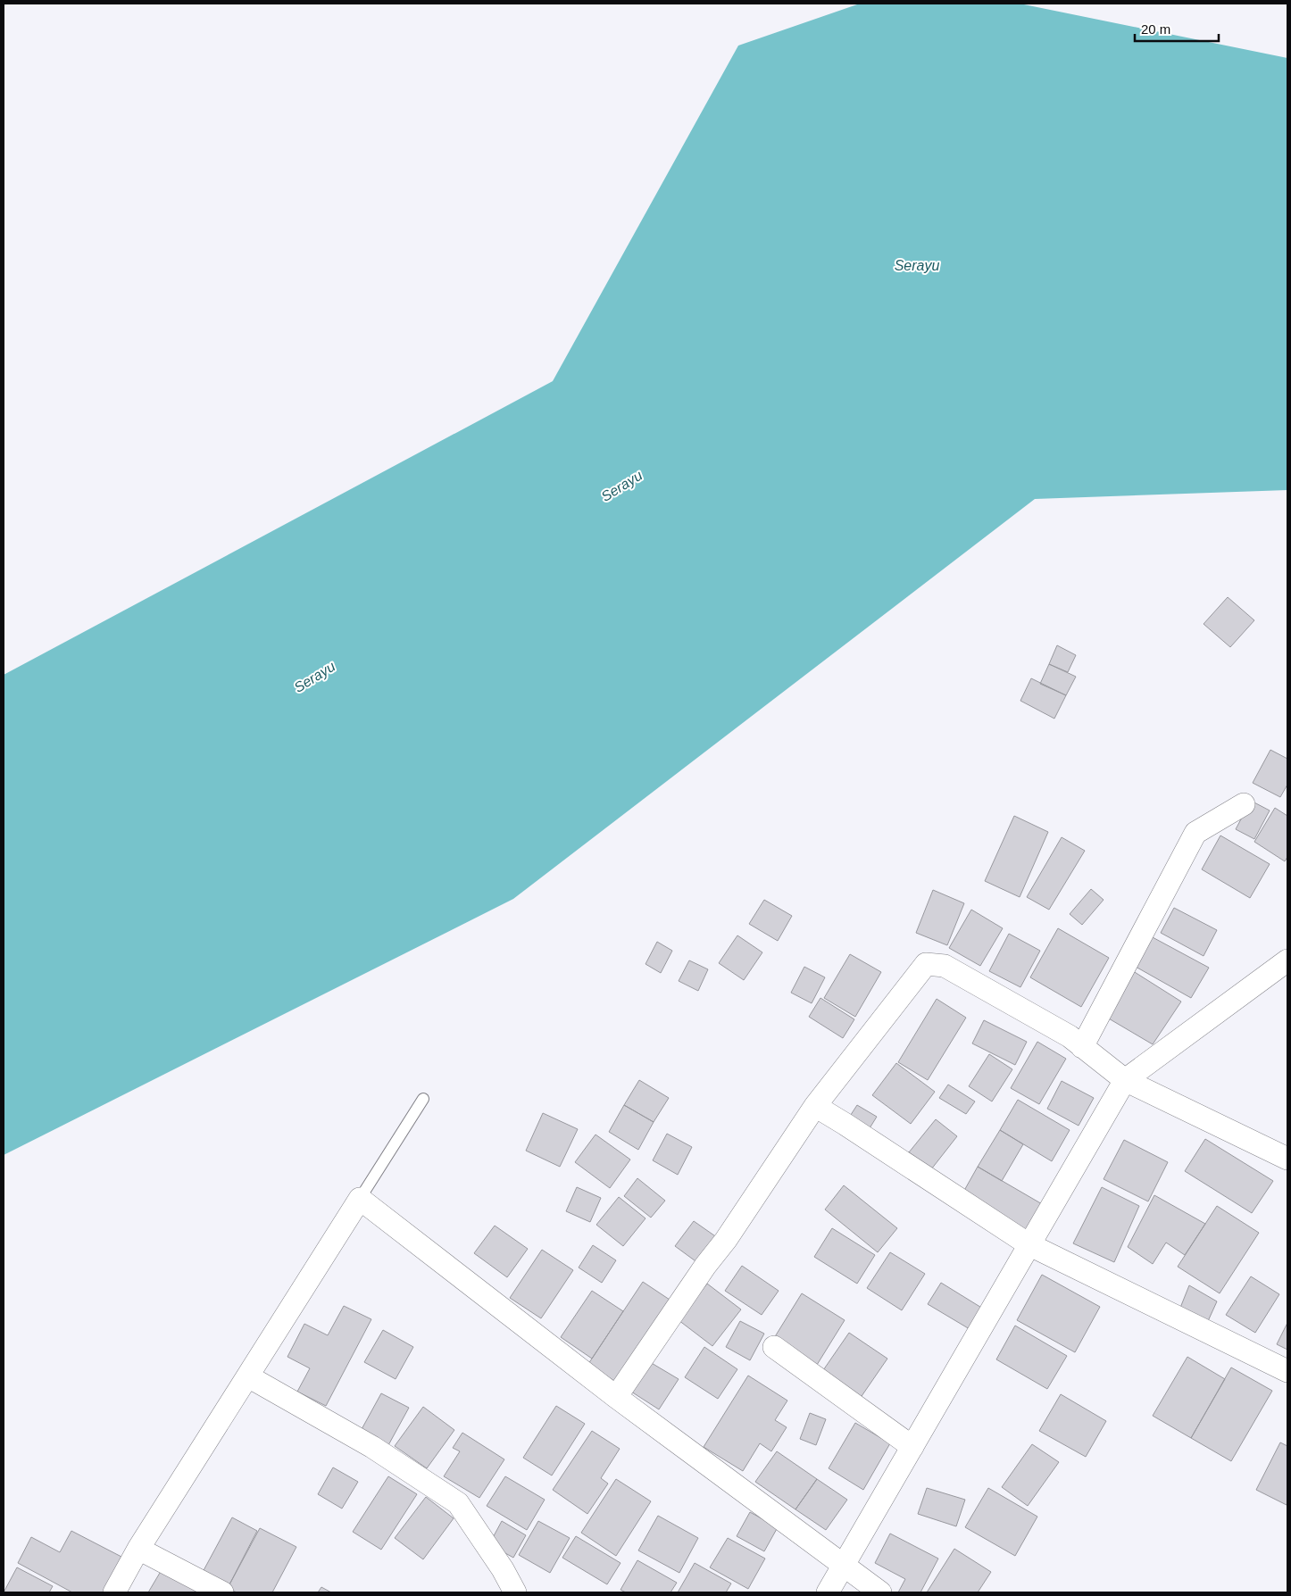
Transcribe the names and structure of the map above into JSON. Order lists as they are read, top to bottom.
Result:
{
  "water": ["Serayu"],
  "scale_bar": "20 m"
}
